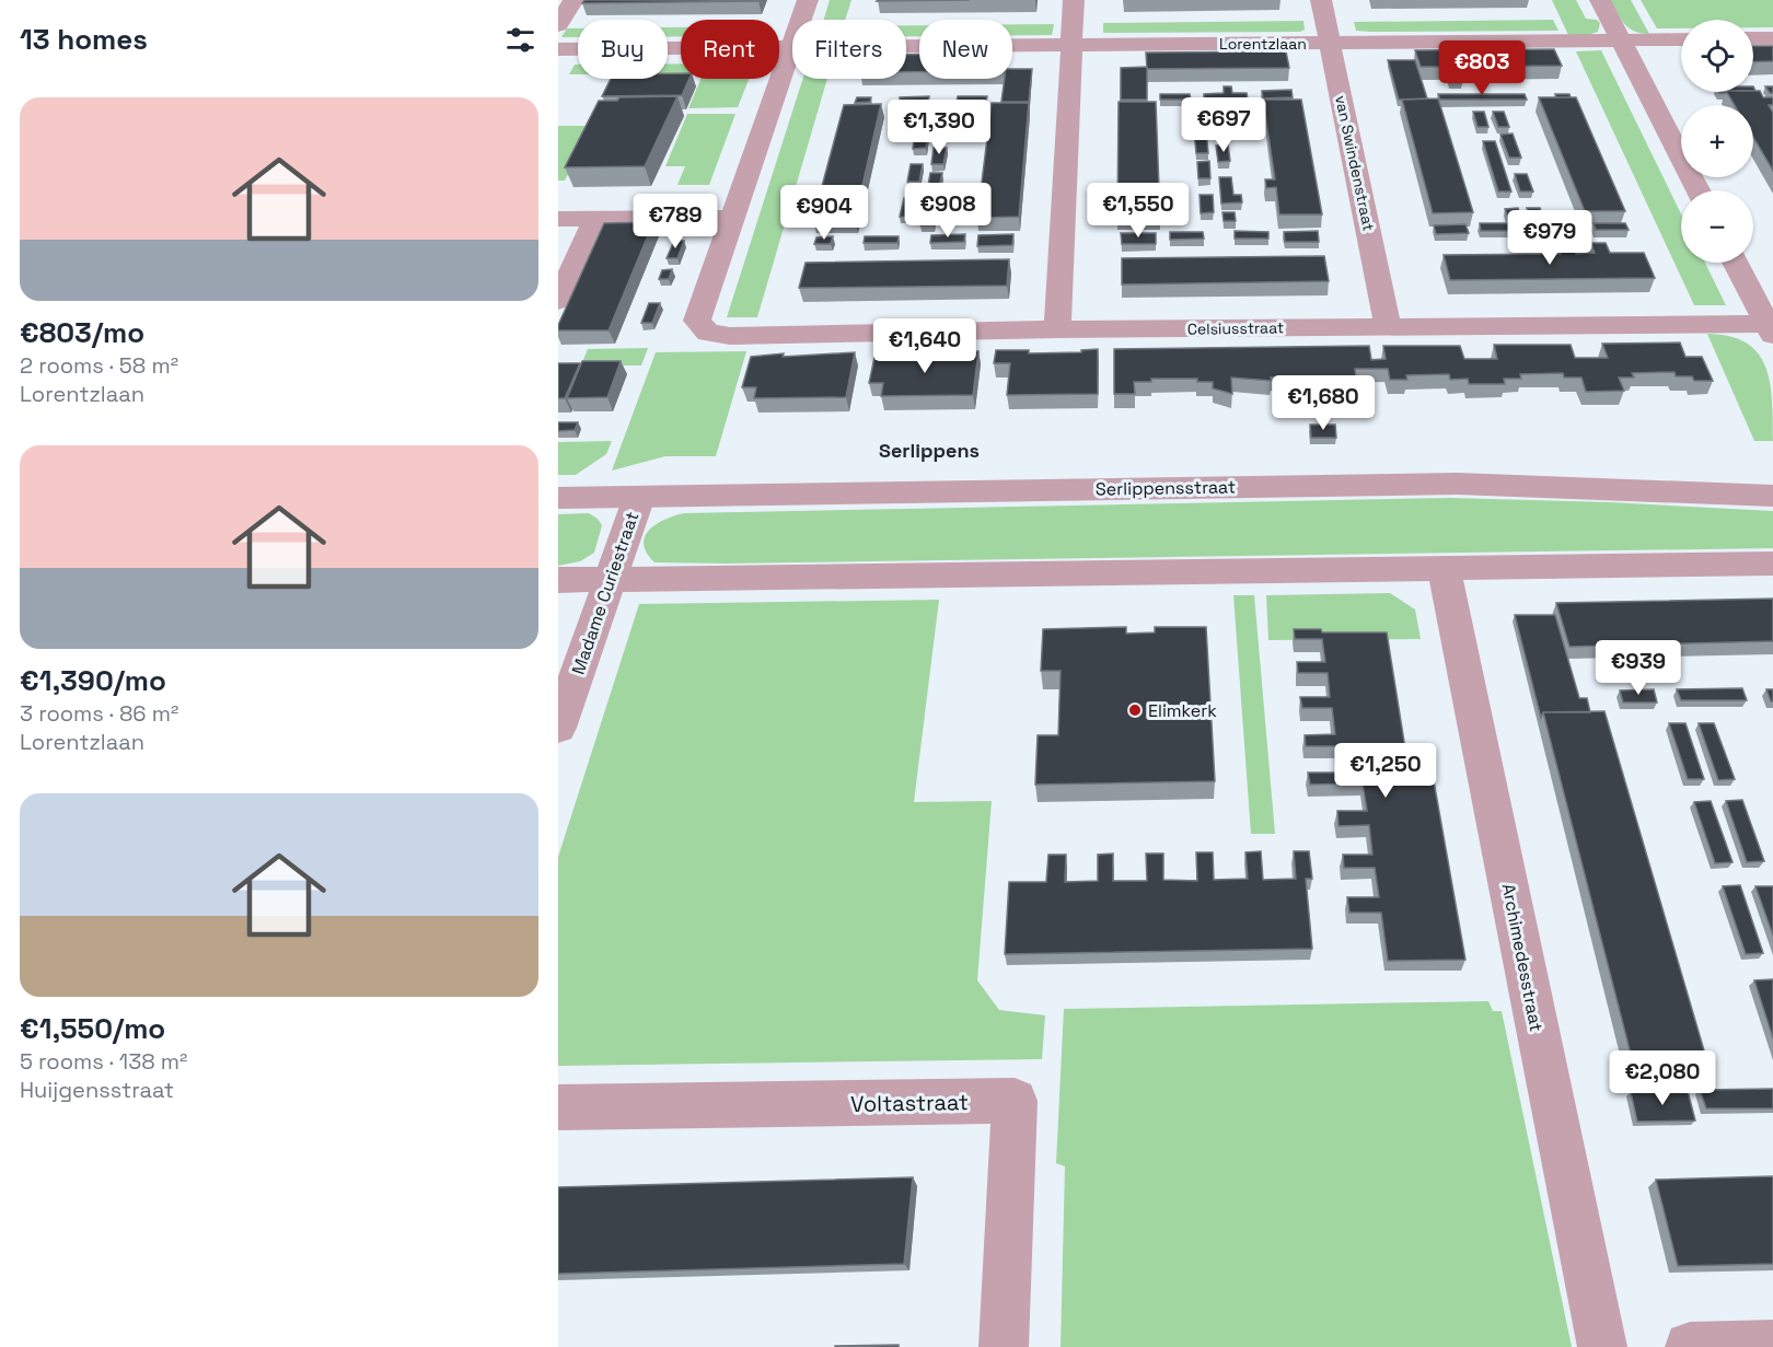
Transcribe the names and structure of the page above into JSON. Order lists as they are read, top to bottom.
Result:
{
  "streets": {
    "street": [
      "Lorentzlaan",
      "van Swindenstraat",
      "Celsiusstraat",
      "Serlippensstraat",
      "Madame Curiestraat",
      "Archimedesstraat",
      "Voltastraat"
    ]
  },
  "crossings": [
    ["Lorentzlaan", "van Swindenstraat"],
    ["van Swindenstraat", "Celsiusstraat"],
    ["Serlippensstraat", "Madame Curiestraat"]
  ],
  "districts": ["Serlippens"],
  "places": ["Elimkerk"],
  "page": {
    "heading": "13 homes",
    "map_buttons": ["+", "−"],
    "chip": [
      "Buy",
      "Rent",
      "Filters",
      "New"
    ],
    "price": [
      "€803",
      "€697",
      "€1,390",
      "€908",
      "€1,550",
      "€904",
      "€789",
      "€979",
      "€1,640",
      "€1,680",
      "€939",
      "€1,250",
      "€2,080"
    ],
    "list": [
      {
        "name": "€803/mo",
        "note": "2 rooms · 58 m² · Lorentzlaan"
      },
      {
        "name": "€1,390/mo",
        "note": "3 rooms · 86 m² · Lorentzlaan"
      },
      {
        "name": "€1,550/mo",
        "note": "5 rooms · 138 m² · Huijgensstraat"
      }
    ]
  }
}
